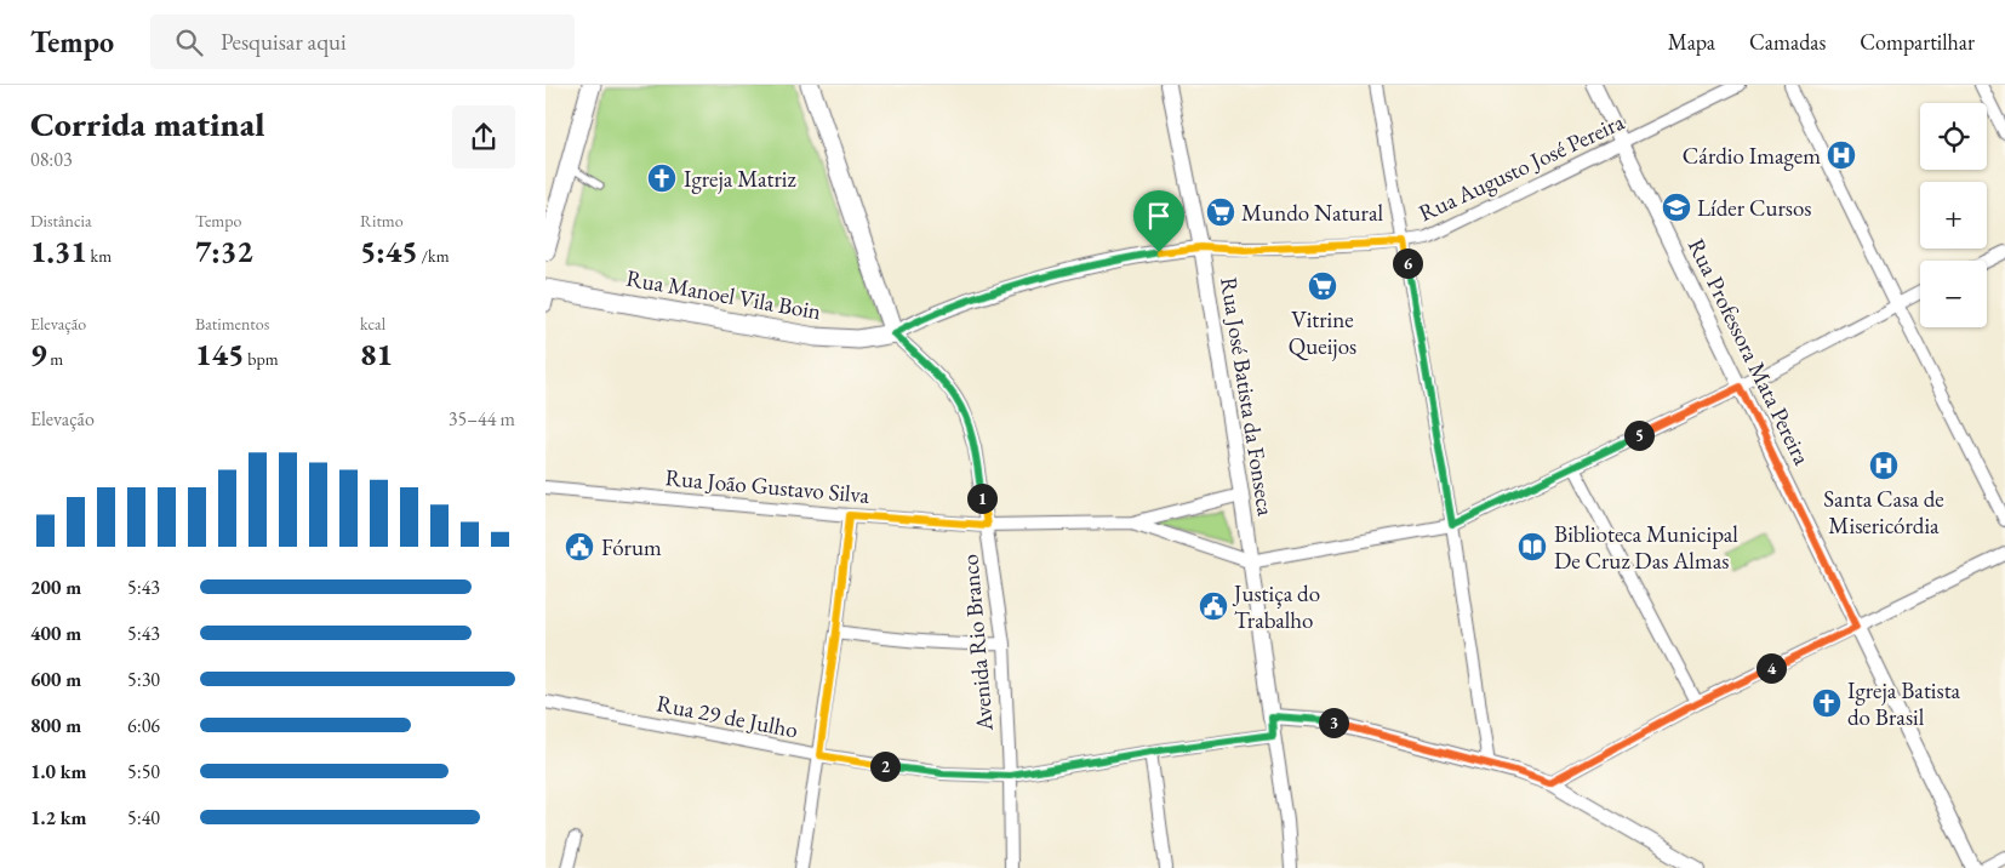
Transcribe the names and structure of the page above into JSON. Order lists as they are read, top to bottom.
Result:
{
  "streets": {
    "main road": ["Rua Manoel Vila Boin"],
    "street": [
      "Rua Augusto José Pereira",
      "Rua Professora Mata Pereira",
      "Rua José Batista da Fonseca",
      "Rua João Gustavo Silva",
      "Avenida Rio Branco",
      "Rua 29 de Julho"
    ]
  },
  "crossings": [
    ["Rua Augusto José Pereira", "Rua Professora Mata Pereira"],
    ["Rua Augusto José Pereira", "Rua José Batista da Fonseca"],
    ["Rua Manoel Vila Boin", "Avenida Rio Branco"],
    ["Rua João Gustavo Silva", "Avenida Rio Branco"],
    ["Avenida Rio Branco", "Rua 29 de Julho"]
  ],
  "places": {
    "hospital": ["Cárdio Imagem", "Santa Casa de Misericórdia"],
    "church": ["Igreja Matriz", "Igreja Batista do Brasil"],
    "school or university": ["Líder Cursos"],
    "supermarket": ["Mundo Natural", "Vitrine Queijos"],
    "public building": ["Fórum", "Justiça do Trabalho"],
    "library": ["Biblioteca Municipal De Cruz Das Almas"]
  },
  "page": {
    "header": "Tempo",
    "search": "Pesquisar aqui",
    "nav": ["Mapa", "Camadas", "Compartilhar"],
    "heading": ["Corrida matinal", "08:03"],
    "map_buttons": ["+", "−"],
    "stats": [
      ["Distância", "1.31 km"],
      ["Tempo", "7:32"],
      ["Ritmo", "5:45 /km"],
      ["Elevação", "9 m"],
      ["Batimentos", "145 bpm"],
      ["kcal", "81"]
    ],
    "pins": [
      "6",
      "5",
      "1",
      "4",
      "3",
      "2"
    ],
    "chart": ["Elevação", "35–44 m"],
    "list": [
      {
        "name": "200 m",
        "note": "5:43"
      },
      {
        "name": "400 m",
        "note": "5:43"
      },
      {
        "name": "600 m",
        "note": "5:30"
      },
      {
        "name": "800 m",
        "note": "6:06"
      },
      {
        "name": "1.0 km",
        "note": "5:50"
      },
      {
        "name": "1.2 km",
        "note": "5:40"
      }
    ]
  }
}
